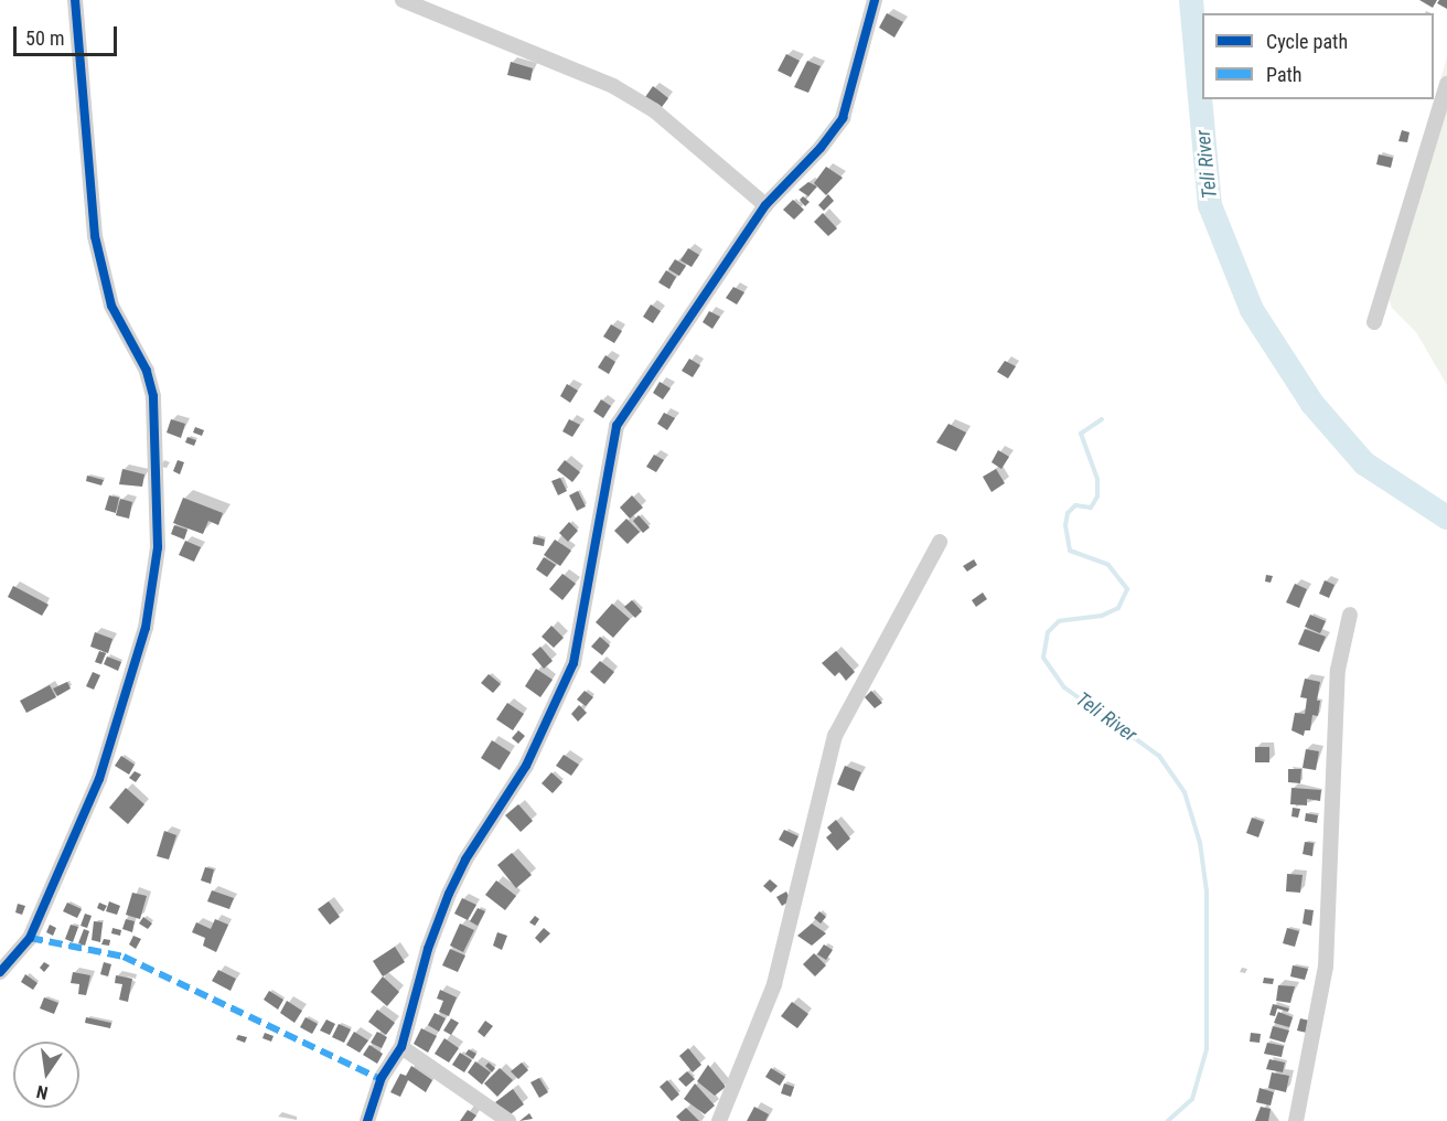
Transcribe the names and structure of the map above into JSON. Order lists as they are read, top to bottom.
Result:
{
  "water": ["Teli River"],
  "legend": ["Cycle path", "Path"],
  "scale_bar": "50 m",
  "north": "bottom"
}
